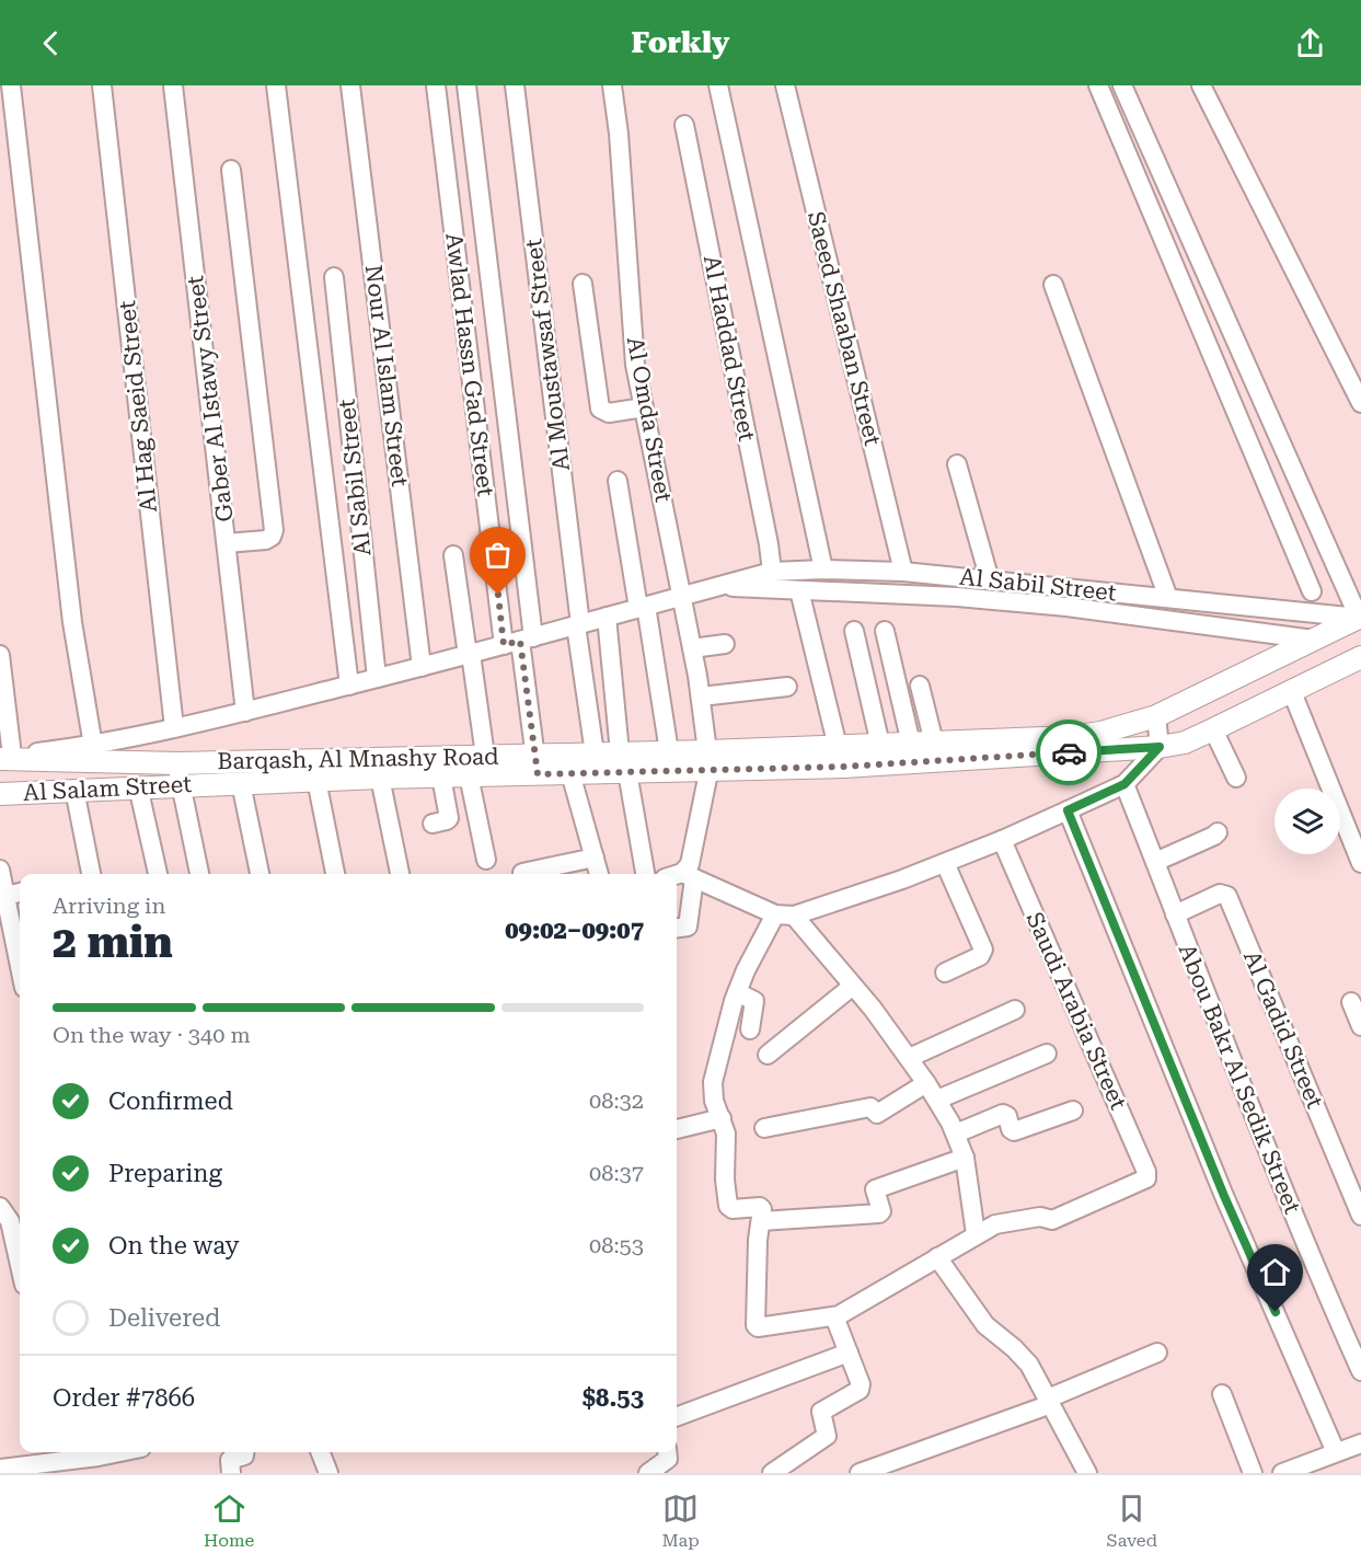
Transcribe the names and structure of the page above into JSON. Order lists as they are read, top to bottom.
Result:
{
  "streets": {
    "street": [
      "Saeed Shaaban Street",
      "Al Haddad Street",
      "Al Moustawsaf Street",
      "Awlad Hassn Gad Street",
      "Nour Al Islam Street",
      "Gaber Al Istawy Street",
      "Al Hag Saeid Street",
      "Al Omda Street",
      "Al Sabil Street",
      "Barqash, Al Mnashy Road",
      "Al Salam Street",
      "Saudi Arabia Street",
      "Al Gadid Street",
      "Abou Bakr Al Sedik Street"
    ]
  },
  "crossings": [
    ["Saeed Shaaban Street", "Al Sabil Street"],
    ["Al Haddad Street", "Al Sabil Street"],
    ["Al Moustawsaf Street", "Al Sabil Street"],
    ["Al Moustawsaf Street", "Barqash, Al Mnashy Road"],
    ["Awlad Hassn Gad Street", "Al Sabil Street"],
    ["Nour Al Islam Street", "Al Sabil Street"],
    ["Gaber Al Istawy Street", "Al Sabil Street"],
    ["Al Hag Saeid Street", "Al Sabil Street"],
    ["Al Omda Street", "Al Sabil Street"],
    ["Al Omda Street", "Barqash, Al Mnashy Road"],
    ["Al Omda Street", "Al Salam Street"],
    ["Al Sabil Street", "Barqash, Al Mnashy Road"],
    ["Barqash, Al Mnashy Road", "Al Salam Street"],
    ["Al Gadid Street", "Abou Bakr Al Sedik Street"]
  ],
  "page": {
    "header": "Forkly",
    "heading": ["2 min", "Arriving in", "09:02–09:07"],
    "panel": ["Order #7866", "$8.53"],
    "bar": "On the way · 340 m",
    "list": [
      ["Confirmed", "08:32"],
      ["Preparing", "08:37"],
      ["On the way", "08:53"],
      "Delivered"
    ],
    "tabs": ["Home", "Map", "Saved"]
  }
}
